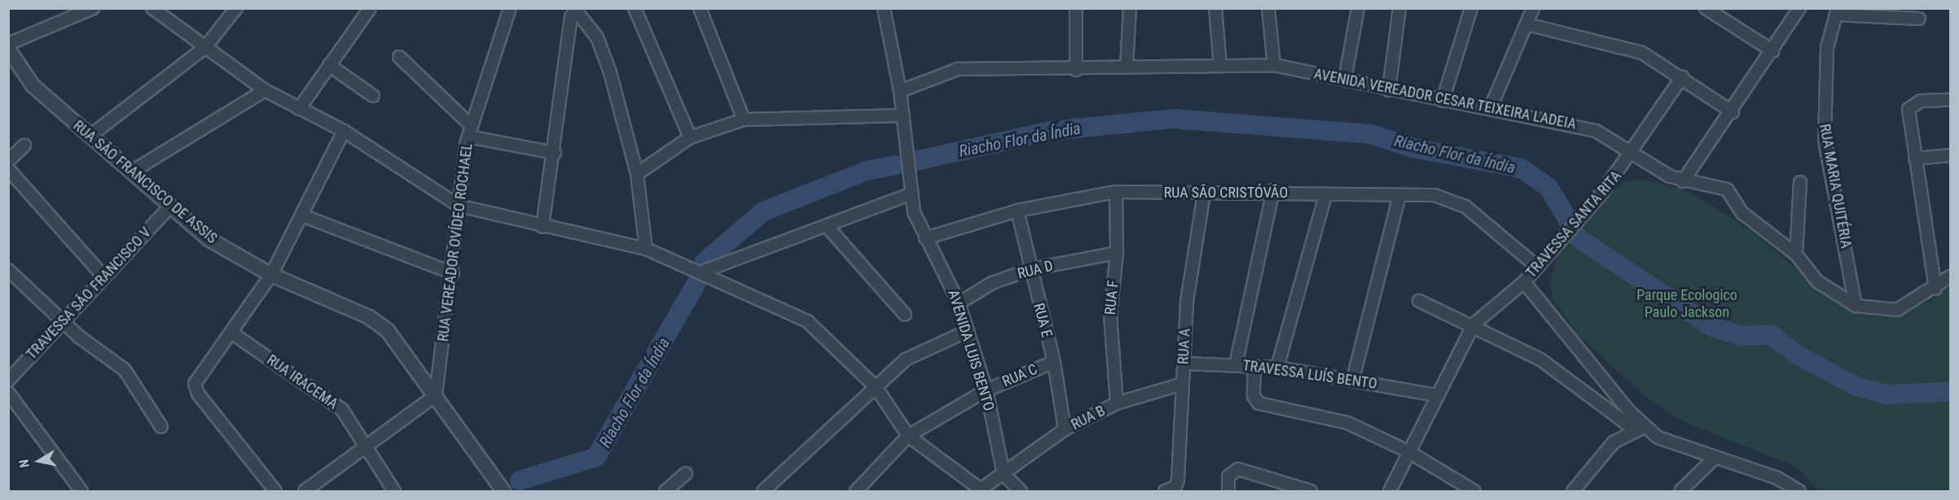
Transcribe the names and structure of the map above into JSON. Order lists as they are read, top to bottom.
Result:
{
  "streets": {
    "street": [
      "AVENIDA VEREADOR CESAR TEIXEIRA LADEIA",
      "RUA SÃO FRANCISCO DE ASSIS",
      "RUA MARIA QUITÉRIA",
      "RUA SÃO CRISTÓVÃO",
      "TRAVESSA SANTA RITA",
      "RUA VEREADOR OVÍDEO ROCHAEL",
      "RUA D",
      "TRAVESSA SÃO FRANCISCO V",
      "RUA F",
      "RUA E",
      "RUA A",
      "AVENIDA LUIS BENTO",
      "TRAVESSA LUÍS BENTO",
      "RUA C",
      "RUA IRACEMA",
      "RUA B"
    ]
  },
  "crossings": [
    ["AVENIDA VEREADOR CESAR TEIXEIRA LADEIA", "RUA MARIA QUITÉRIA"],
    ["AVENIDA VEREADOR CESAR TEIXEIRA LADEIA", "TRAVESSA SANTA RITA"],
    ["AVENIDA VEREADOR CESAR TEIXEIRA LADEIA", "AVENIDA LUIS BENTO"],
    ["RUA SÃO FRANCISCO DE ASSIS", "RUA VEREADOR OVÍDEO ROCHAEL"],
    ["RUA SÃO FRANCISCO DE ASSIS", "TRAVESSA SÃO FRANCISCO V"],
    ["RUA SÃO CRISTÓVÃO", "TRAVESSA SANTA RITA"],
    ["RUA SÃO CRISTÓVÃO", "RUA F"],
    ["RUA SÃO CRISTÓVÃO", "RUA E"],
    ["RUA SÃO CRISTÓVÃO", "RUA A"],
    ["RUA SÃO CRISTÓVÃO", "AVENIDA LUIS BENTO"],
    ["TRAVESSA SANTA RITA", "TRAVESSA LUÍS BENTO"],
    ["RUA D", "RUA F"],
    ["RUA D", "RUA E"],
    ["RUA D", "AVENIDA LUIS BENTO"],
    ["RUA F", "RUA B"],
    ["RUA E", "RUA C"],
    ["RUA E", "RUA B"],
    ["RUA A", "TRAVESSA LUÍS BENTO"],
    ["RUA A", "RUA B"],
    ["AVENIDA LUIS BENTO", "RUA C"],
    ["AVENIDA LUIS BENTO", "RUA B"]
  ],
  "water": ["Riacho Flor da Índia"],
  "parks": ["Parque Ecologico Paulo Jackson"],
  "north": "left"
}
